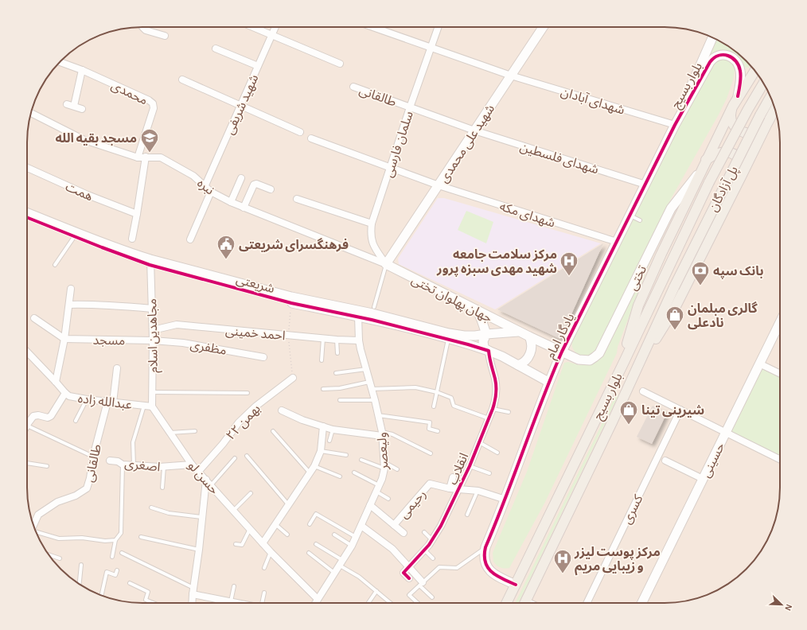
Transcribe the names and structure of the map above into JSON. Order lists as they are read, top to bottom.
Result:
{
  "streets": {
    "main road": ["بلوار بسیج", "پل آزادگان"],
    "street": [
      "محمدی",
      "طالقانی",
      "شهدای آبادان",
      "شهید شریفی",
      "شهید علی محمدی",
      "سلمان فارسی",
      "شهدای فلسطین",
      "نبره",
      "همت",
      "شهدای مکه",
      "تختی",
      "شریعتی",
      "جهان پهلوان تختی",
      "احمد خمینی",
      "مجاهدین اسلام",
      "یادگار امام",
      "مسجد",
      "مظفری",
      "عبدالله زاده",
      "۲۲ بهمن",
      "ولیعصر",
      "حسینی",
      "اصغری",
      "انقلاب",
      "حسن لو",
      "رحیمی",
      "کسری"
    ]
  },
  "crossings": [
    ["بلوار بسیج", "شهدای آبادان"],
    ["بلوار بسیج", "پل آزادگان"],
    ["بلوار بسیج", "یادگار امام"],
    ["محمدی", "نبره"],
    ["طالقانی", "شهید علی محمدی"],
    ["طالقانی", "سلمان فارسی"],
    ["طالقانی", "شهدای فلسطین"],
    ["طالقانی", "عبدالله زاده"],
    ["شهدای آبادان", "شهید علی محمدی"],
    ["شهدای آبادان", "سلمان فارسی"],
    ["شهدای آبادان", "یادگار امام"],
    ["شهید شریفی", "نبره"],
    ["شهید علی محمدی", "سلمان فارسی"],
    ["شهید علی محمدی", "شهدای فلسطین"],
    ["شهید علی محمدی", "نبره"],
    ["شهید علی محمدی", "شهدای مکه"],
    ["شهید علی محمدی", "جهان پهلوان تختی"],
    ["سلمان فارسی", "نبره"],
    ["سلمان فارسی", "شهدای مکه"],
    ["سلمان فارسی", "جهان پهلوان تختی"],
    ["شهدای فلسطین", "یادگار امام"],
    ["نبره", "جهان پهلوان تختی"],
    ["شهدای مکه", "یادگار امام"],
    ["تختی", "یادگار امام"],
    ["شریعتی", "جهان پهلوان تختی"],
    ["شریعتی", "مجاهدین اسلام"],
    ["شریعتی", "یادگار امام"],
    ["شریعتی", "ولیعصر"],
    ["شریعتی", "انقلاب"],
    ["احمد خمینی", "مجاهدین اسلام"],
    ["احمد خمینی", "ولیعصر"],
    ["مجاهدین اسلام", "مسجد"],
    ["مجاهدین اسلام", "مظفری"],
    ["مجاهدین اسلام", "عبدالله زاده"],
    ["مجاهدین اسلام", "حسن لو"],
    ["یادگار امام", "رحیمی"],
    ["مسجد", "مظفری"],
    ["عبدالله زاده", "حسن لو"],
    ["۲۲ بهمن", "حسن لو"],
    ["اصغری", "حسن لو"],
    ["انقلاب", "رحیمی"]
  ],
  "places": {
    "school or university": ["مسجد بقیه الله"],
    "public building": ["فرهنگسرای شریعتی"],
    "hospital": ["مرکز سلامت جامعه شهید مهدی سبزه پرور", "مرکز پوست لیزر و زیبایی مریم"],
    "bank": ["بانک سپه"],
    "shop": ["گالری مبلمان نادعلی", "شیرینی تینا"]
  },
  "north": "bottom right"
}
